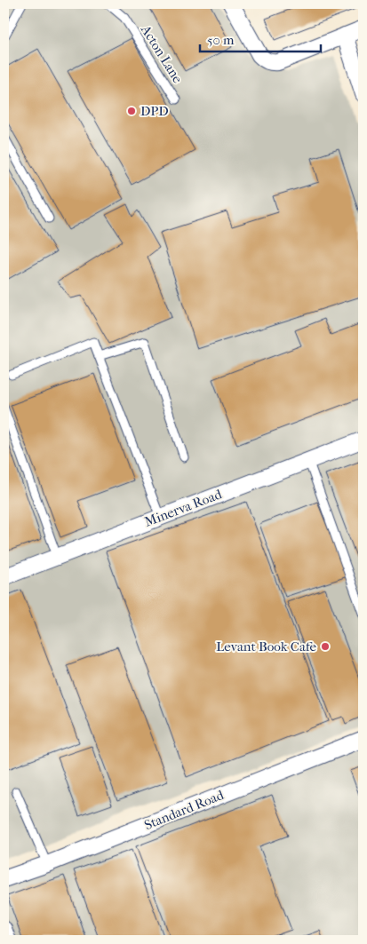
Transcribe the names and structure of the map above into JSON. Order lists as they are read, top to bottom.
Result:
{
  "streets": {
    "street": ["Minerva Road", "Standard Road"],
    "lane": ["Acton Lane"]
  },
  "places": ["DPD", "Levant Book Cafe"],
  "scale_bar": "50 m"
}
